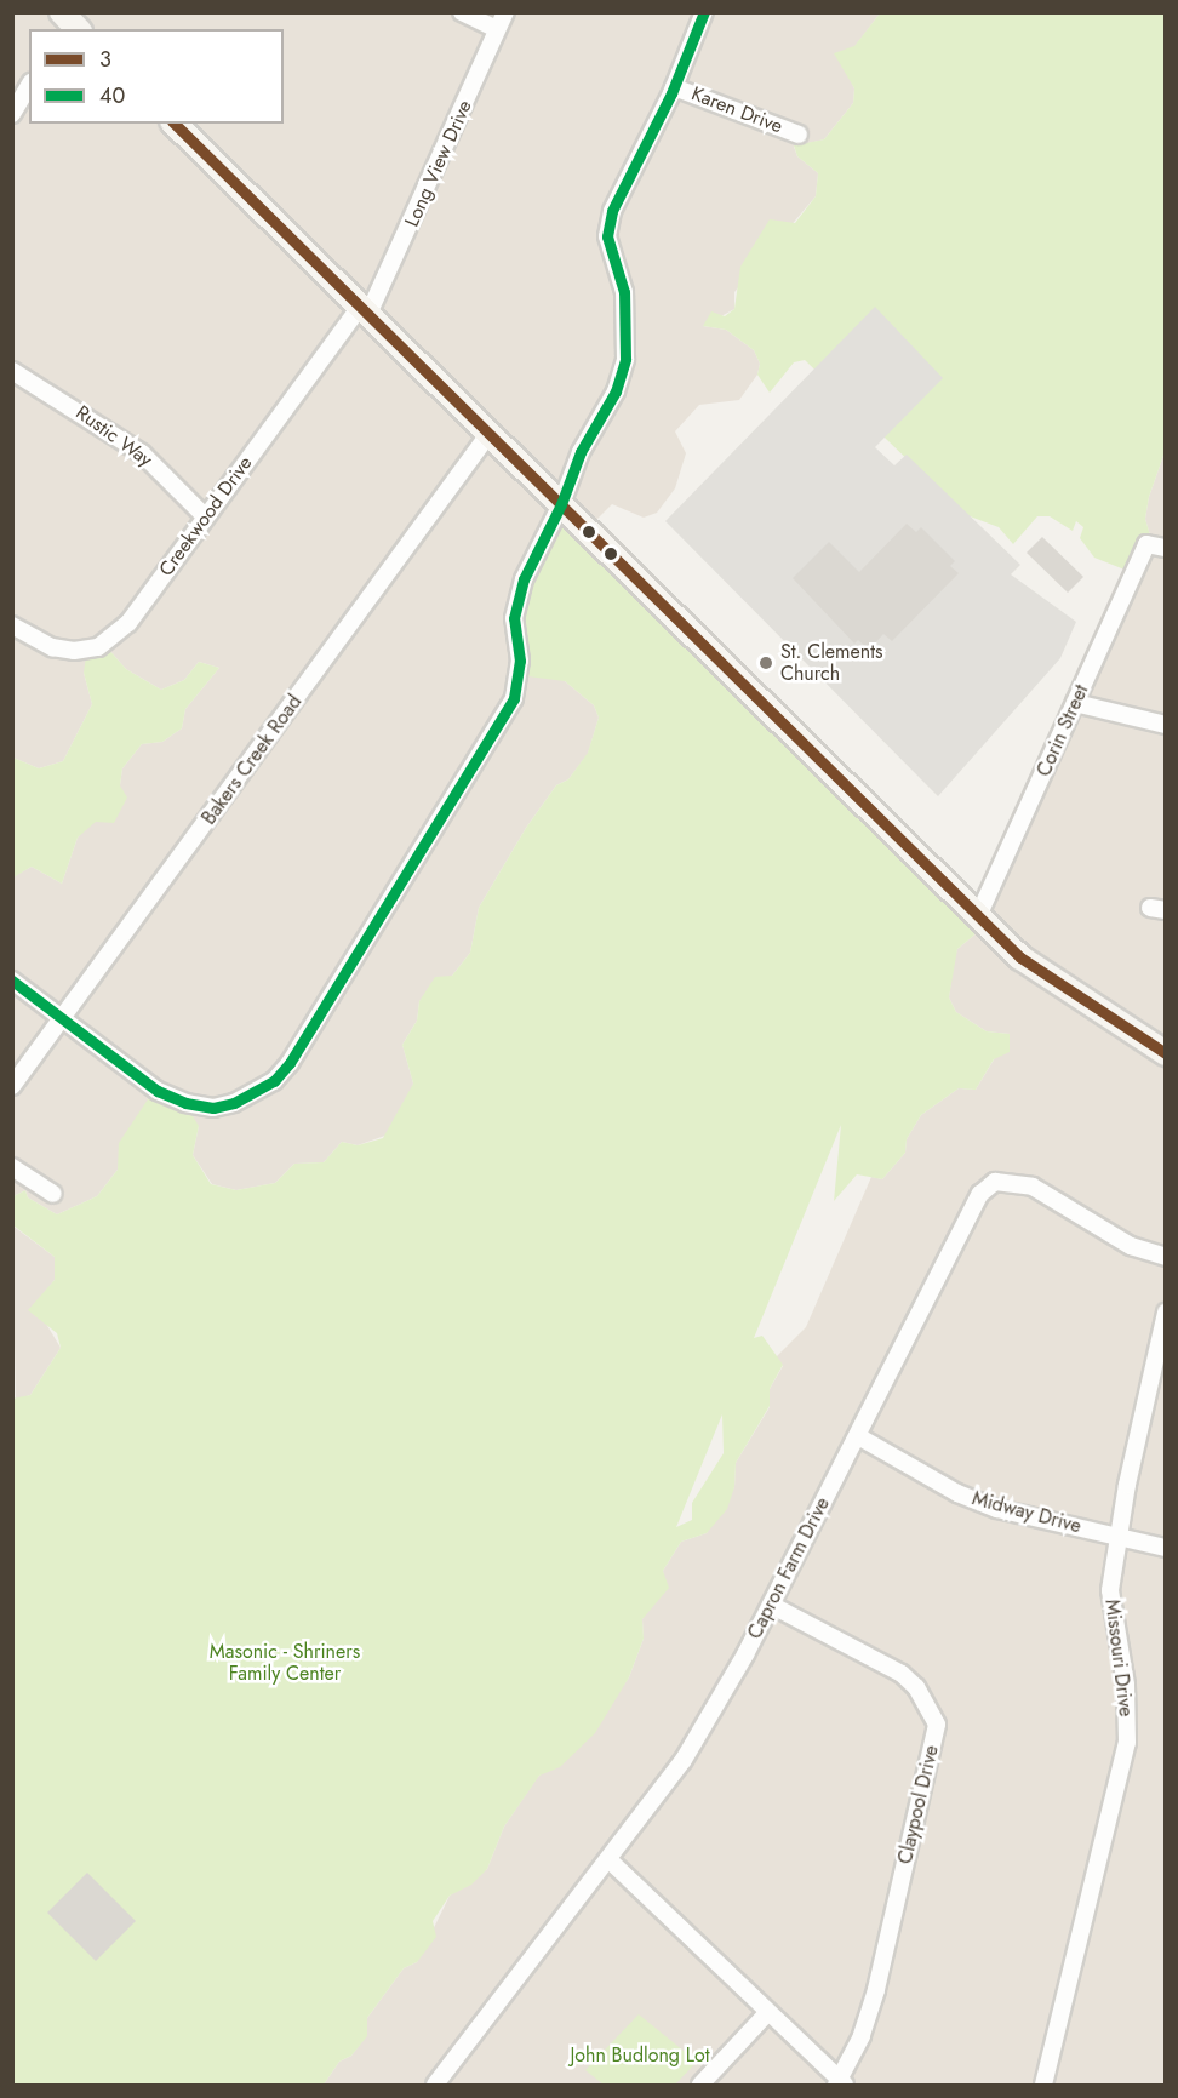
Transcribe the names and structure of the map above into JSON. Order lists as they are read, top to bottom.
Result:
{
  "streets": {
    "street": [
      "Karen Drive",
      "Long View Drive",
      "Rustic Way",
      "Creekwood Drive",
      "Corin Street",
      "Bakers Creek Road",
      "Midway Drive",
      "Capron Farm Drive",
      "Missouri Drive",
      "Claypool Drive"
    ]
  },
  "crossings": [
    ["Long View Drive", "Creekwood Drive"],
    ["Rustic Way", "Creekwood Drive"],
    ["Midway Drive", "Capron Farm Drive"],
    ["Midway Drive", "Missouri Drive"],
    ["Capron Farm Drive", "Claypool Drive"]
  ],
  "parks": ["Masonic - Shriners Family Center", "John Budlong Lot"],
  "places": ["St. Clements Church"],
  "lines": ["transit line 40", "transit line 3"],
  "legend": ["3", "40"]
}
